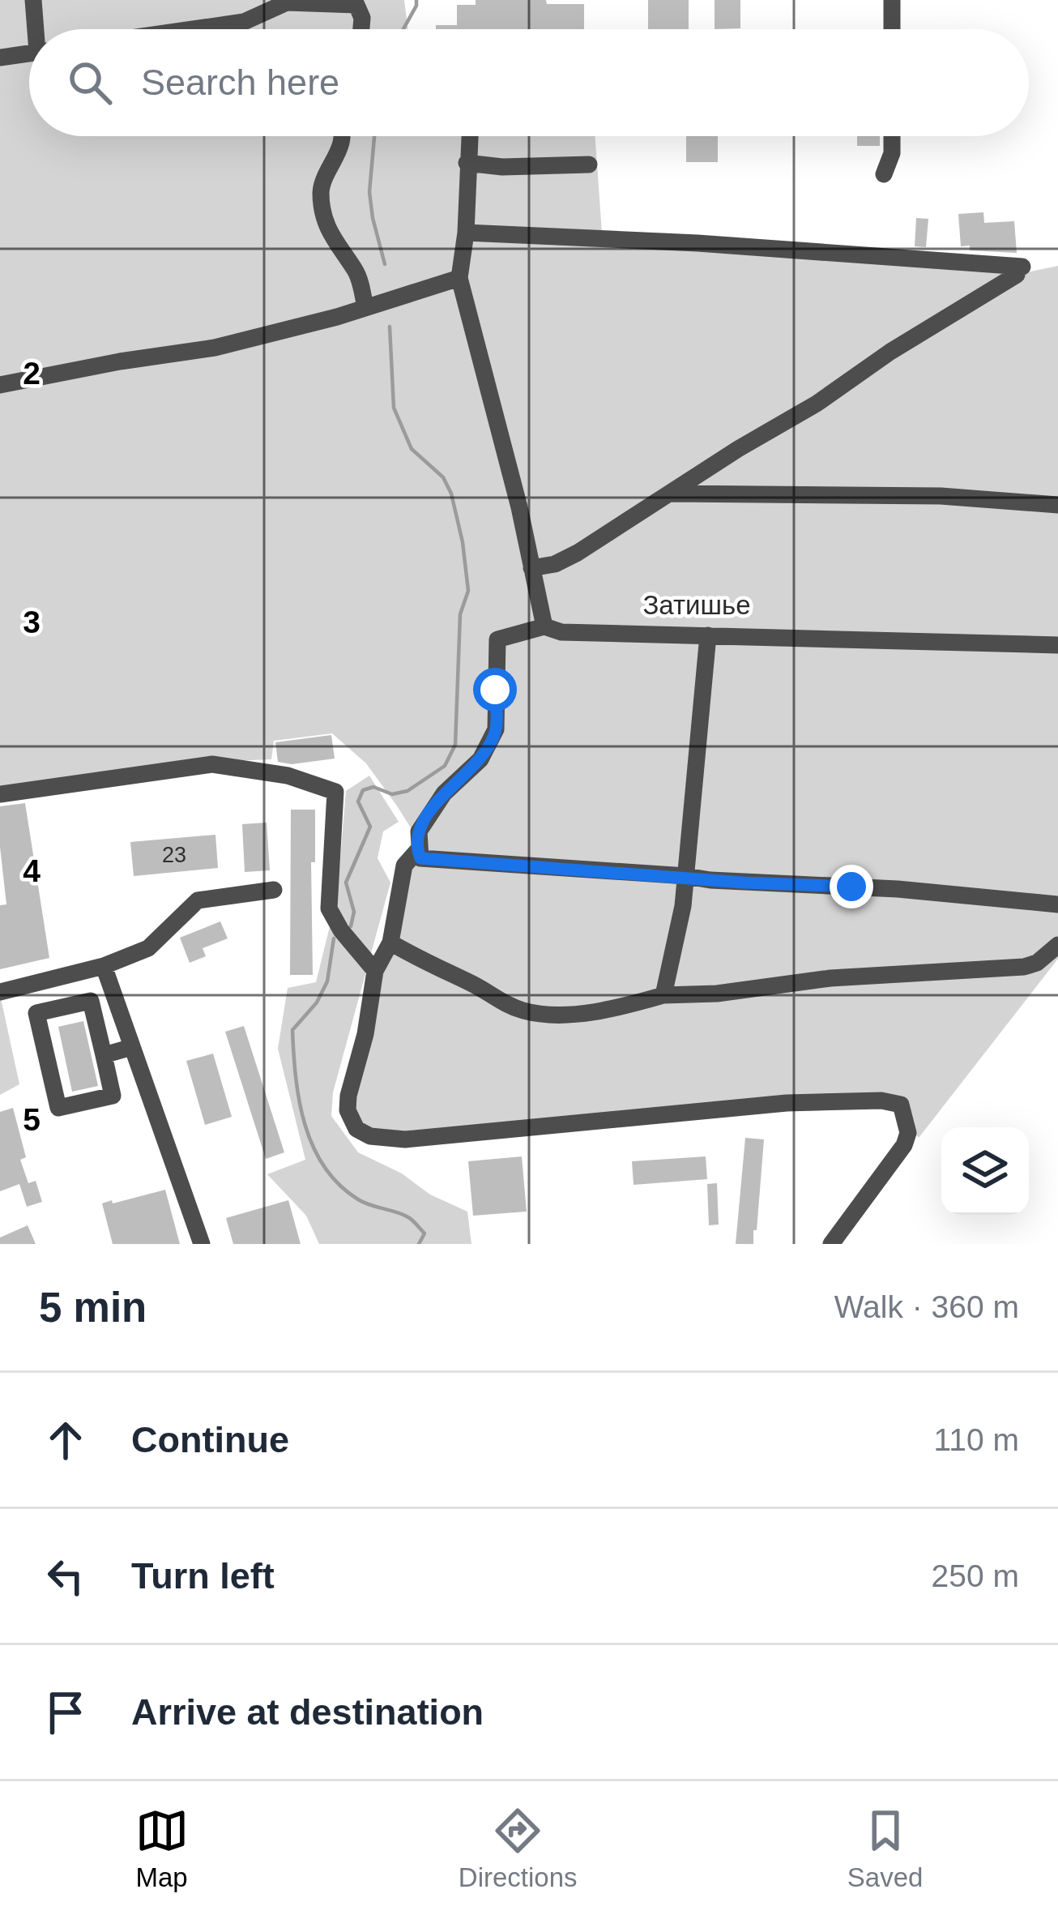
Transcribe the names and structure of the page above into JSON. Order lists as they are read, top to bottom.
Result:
{
  "parks": ["Затишье"],
  "house_numbers": ["23"],
  "page": {
    "search": "Search here",
    "heading": ["5 min", "Walk · 360 m"],
    "list": [
      ["Continue", "110 m"],
      ["Turn left", "250 m"],
      "Arrive at destination"
    ],
    "nav": ["Map", "Directions", "Saved"]
  },
  "grid": {
    "rows": [
      "2",
      "3",
      "4",
      "5"
    ]
  }
}
